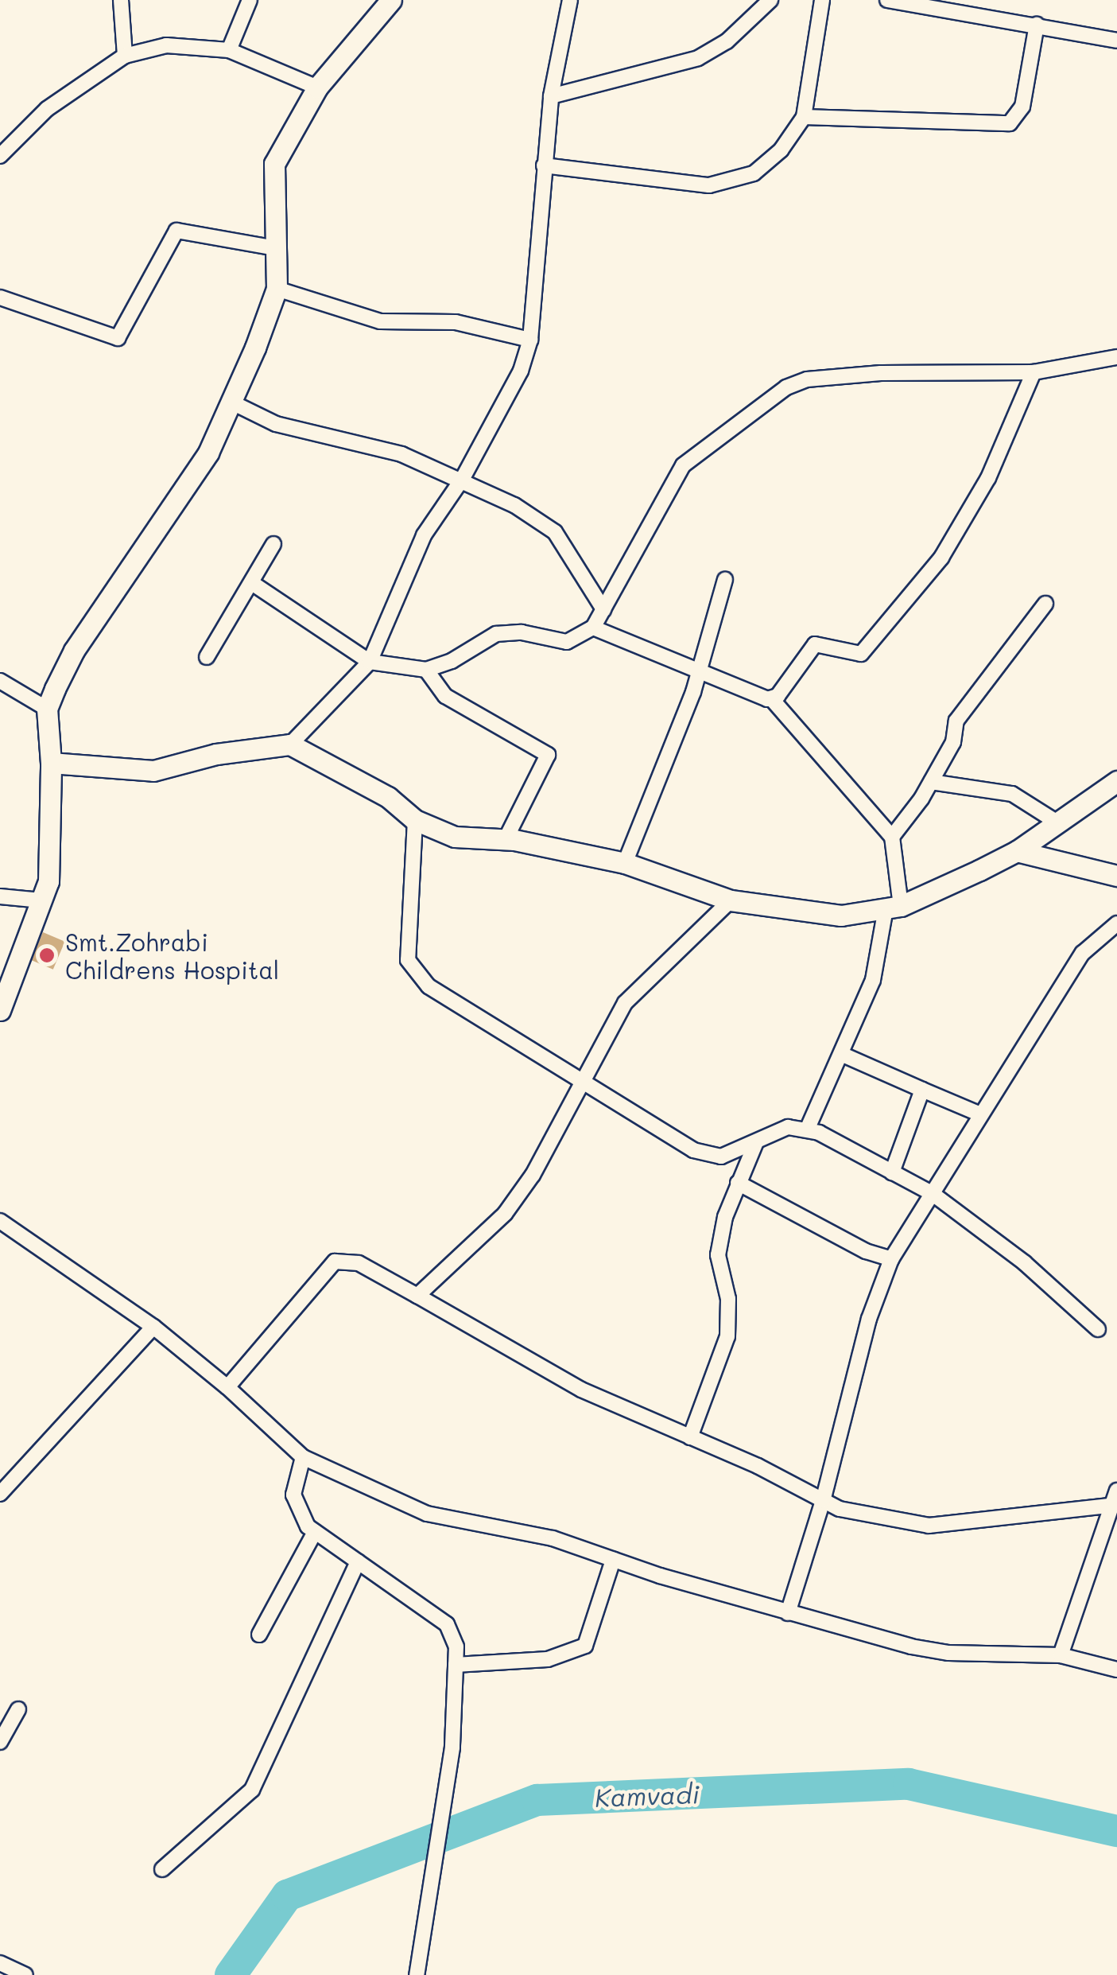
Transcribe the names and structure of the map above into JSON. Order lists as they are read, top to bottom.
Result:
{
  "water": ["Kamvadi"],
  "places": ["Smt.Zohrabi Childrens Hospital"]
}
